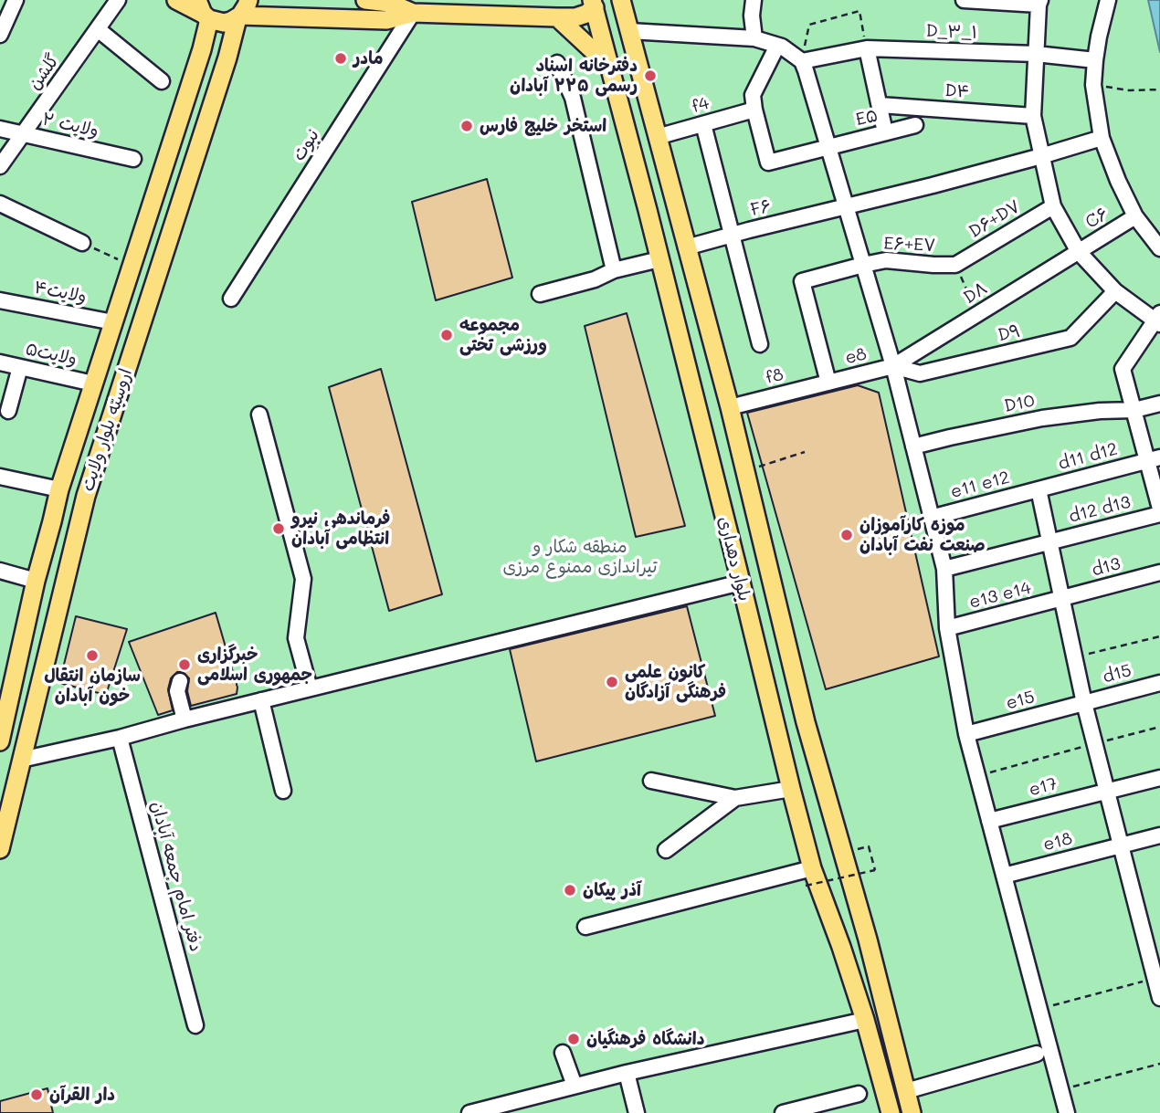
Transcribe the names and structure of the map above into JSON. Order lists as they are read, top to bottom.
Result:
{
  "streets": {
    "main road": ["اروسیّه بلوار ولایت", "بلوار دهداری"],
    "street": [
      "D_۳_۱",
      "گلشن",
      "D۴",
      "f4",
      "E۵",
      "ولایت ۲",
      "نبوت",
      "F۶",
      "C۶",
      "D۶+D۷",
      "E۶+E۷",
      "ولایت۴",
      "D۸",
      "D۹",
      "ولایت۵",
      "e8",
      "f8",
      "D10",
      "d11 d12",
      "e11 e12",
      "d12 d13",
      "d13",
      "e13 e14",
      "d15",
      "e15",
      "e17",
      "e18",
      "دفتر امام جمعه آبادان"
    ]
  },
  "crossings": [
    ["گلشن", "ولایت ۲"],
    ["f4", "E۵"],
    ["f4", "بلوار دهداری"],
    ["F۶", "بلوار دهداری"],
    ["C۶", "D۸"],
    ["D۶+D۷", "E۶+E۷"],
    ["E۶+E۷", "e8"],
    ["E۶+E۷", "f8"],
    ["ولایت۴", "اروسیّه بلوار ولایت"],
    ["D۸", "D۹"],
    ["D۸", "e8"],
    ["D۹", "e8"],
    ["ولایت۵", "اروسیّه بلوار ولایت"],
    ["e8", "f8"],
    ["f8", "بلوار دهداری"],
    ["d11 d12", "e11 e12"],
    ["d13", "e13 e14"],
    ["d15", "e15"]
  ],
  "parks": ["منطقه شکار و تیراندازی ممنوع مرزی"],
  "places": [
    "مادر",
    "دفترخانه اسناد رسمی ۲۲۵ آبادان",
    "استخر خلیج فارس",
    "مجموعه ورزشی تختی",
    "فرماندهی نیرو انتظامی آبادان",
    "موزه کارآموزان صنعت نفت آبادان",
    "سازمان انتقال خون آبادان",
    "خبرگزاری جمهوری اسلامی",
    "کانون علمی فرهنگی آزادگان",
    "آذر پیکان",
    "دانشگاه فرهنگیان",
    "دار القرآن"
  ]
}
